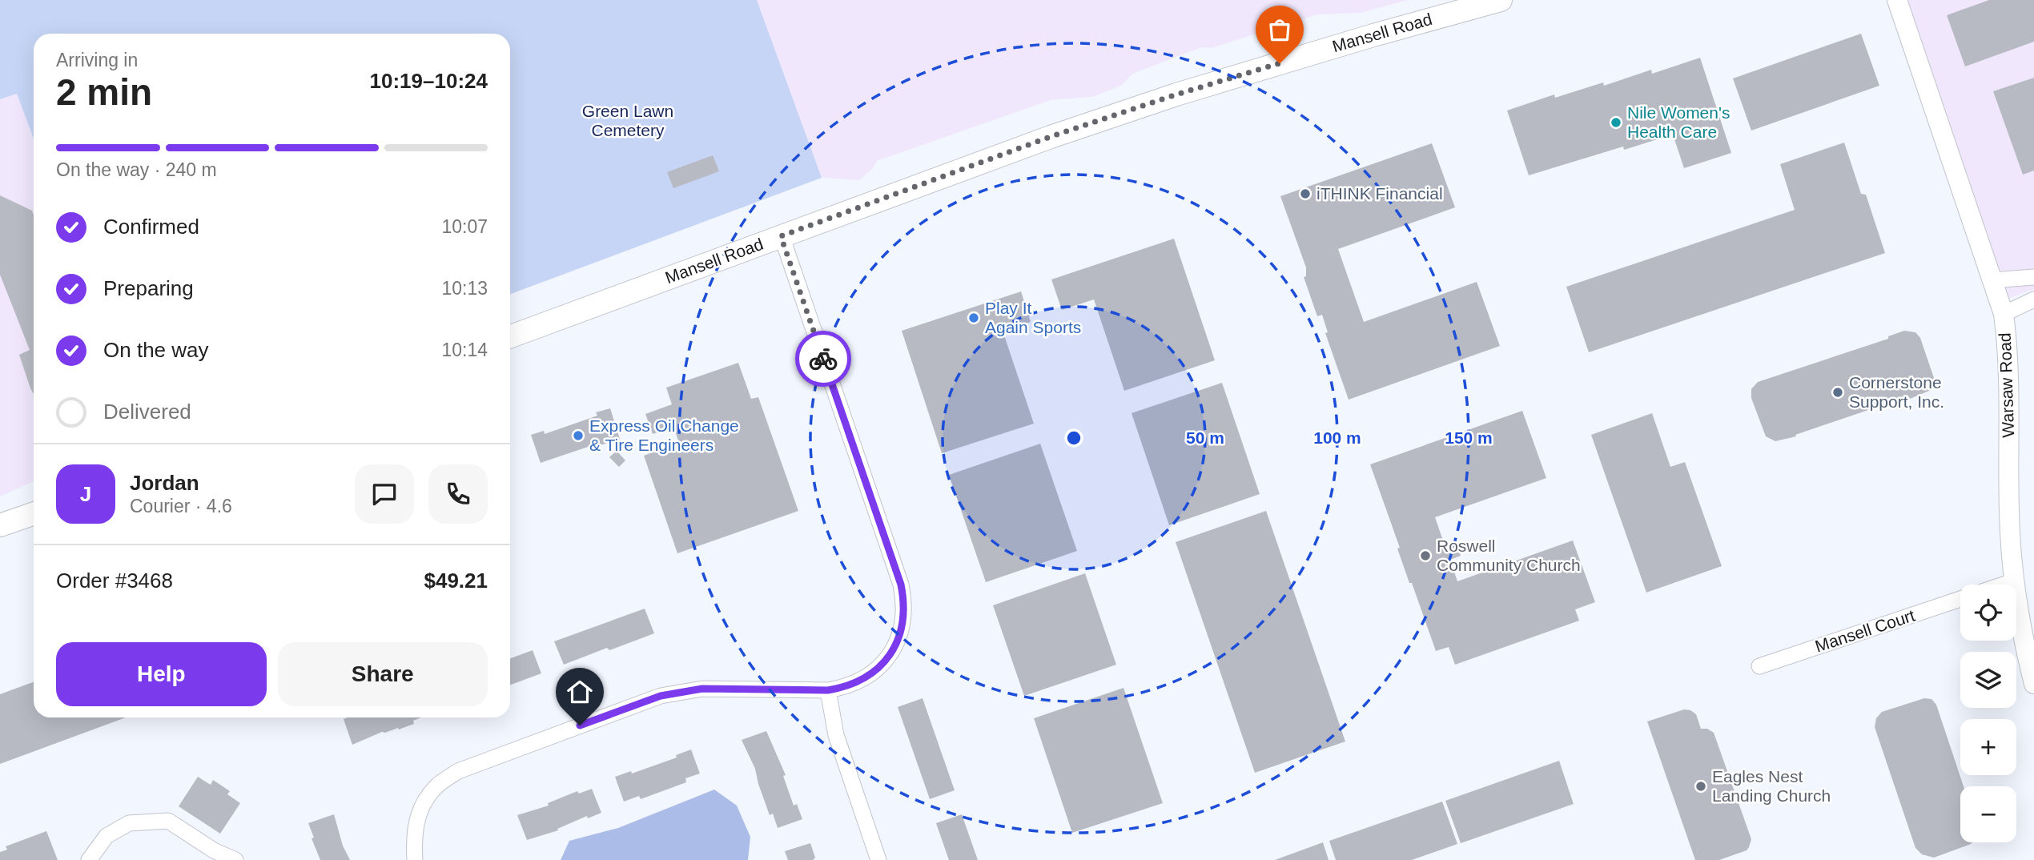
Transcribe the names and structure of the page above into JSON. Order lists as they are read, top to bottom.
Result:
{
  "streets": {
    "main road": ["Mansell Road"],
    "street": ["Warsaw Road", "Mansell Court"]
  },
  "parks": ["Green Lawn Cemetery"],
  "places": [
    "Nile Women's Health Care",
    "iTHINK Financial",
    "Play It Again Sports",
    "Cornerstone Support, Inc.",
    "Express Oil Change & Tire Engineers",
    "Roswell Community Church",
    "Eagles Nest Landing Church"
  ],
  "page": {
    "heading": ["2 min", "Arriving in", "10:19–10:24"],
    "panel": [
      "Jordan",
      "Courier · 4.6",
      "Order #3468",
      "$49.21"
    ],
    "bar": "On the way · 240 m",
    "list": [
      ["Confirmed", "10:07"],
      ["Preparing", "10:13"],
      ["On the way", "10:14"],
      "Delivered"
    ],
    "round": "J",
    "map_buttons": ["+", "−"],
    "buttons": ["Help", "Share"]
  },
  "rings": ["50 m", "100 m", "150 m"]
}
